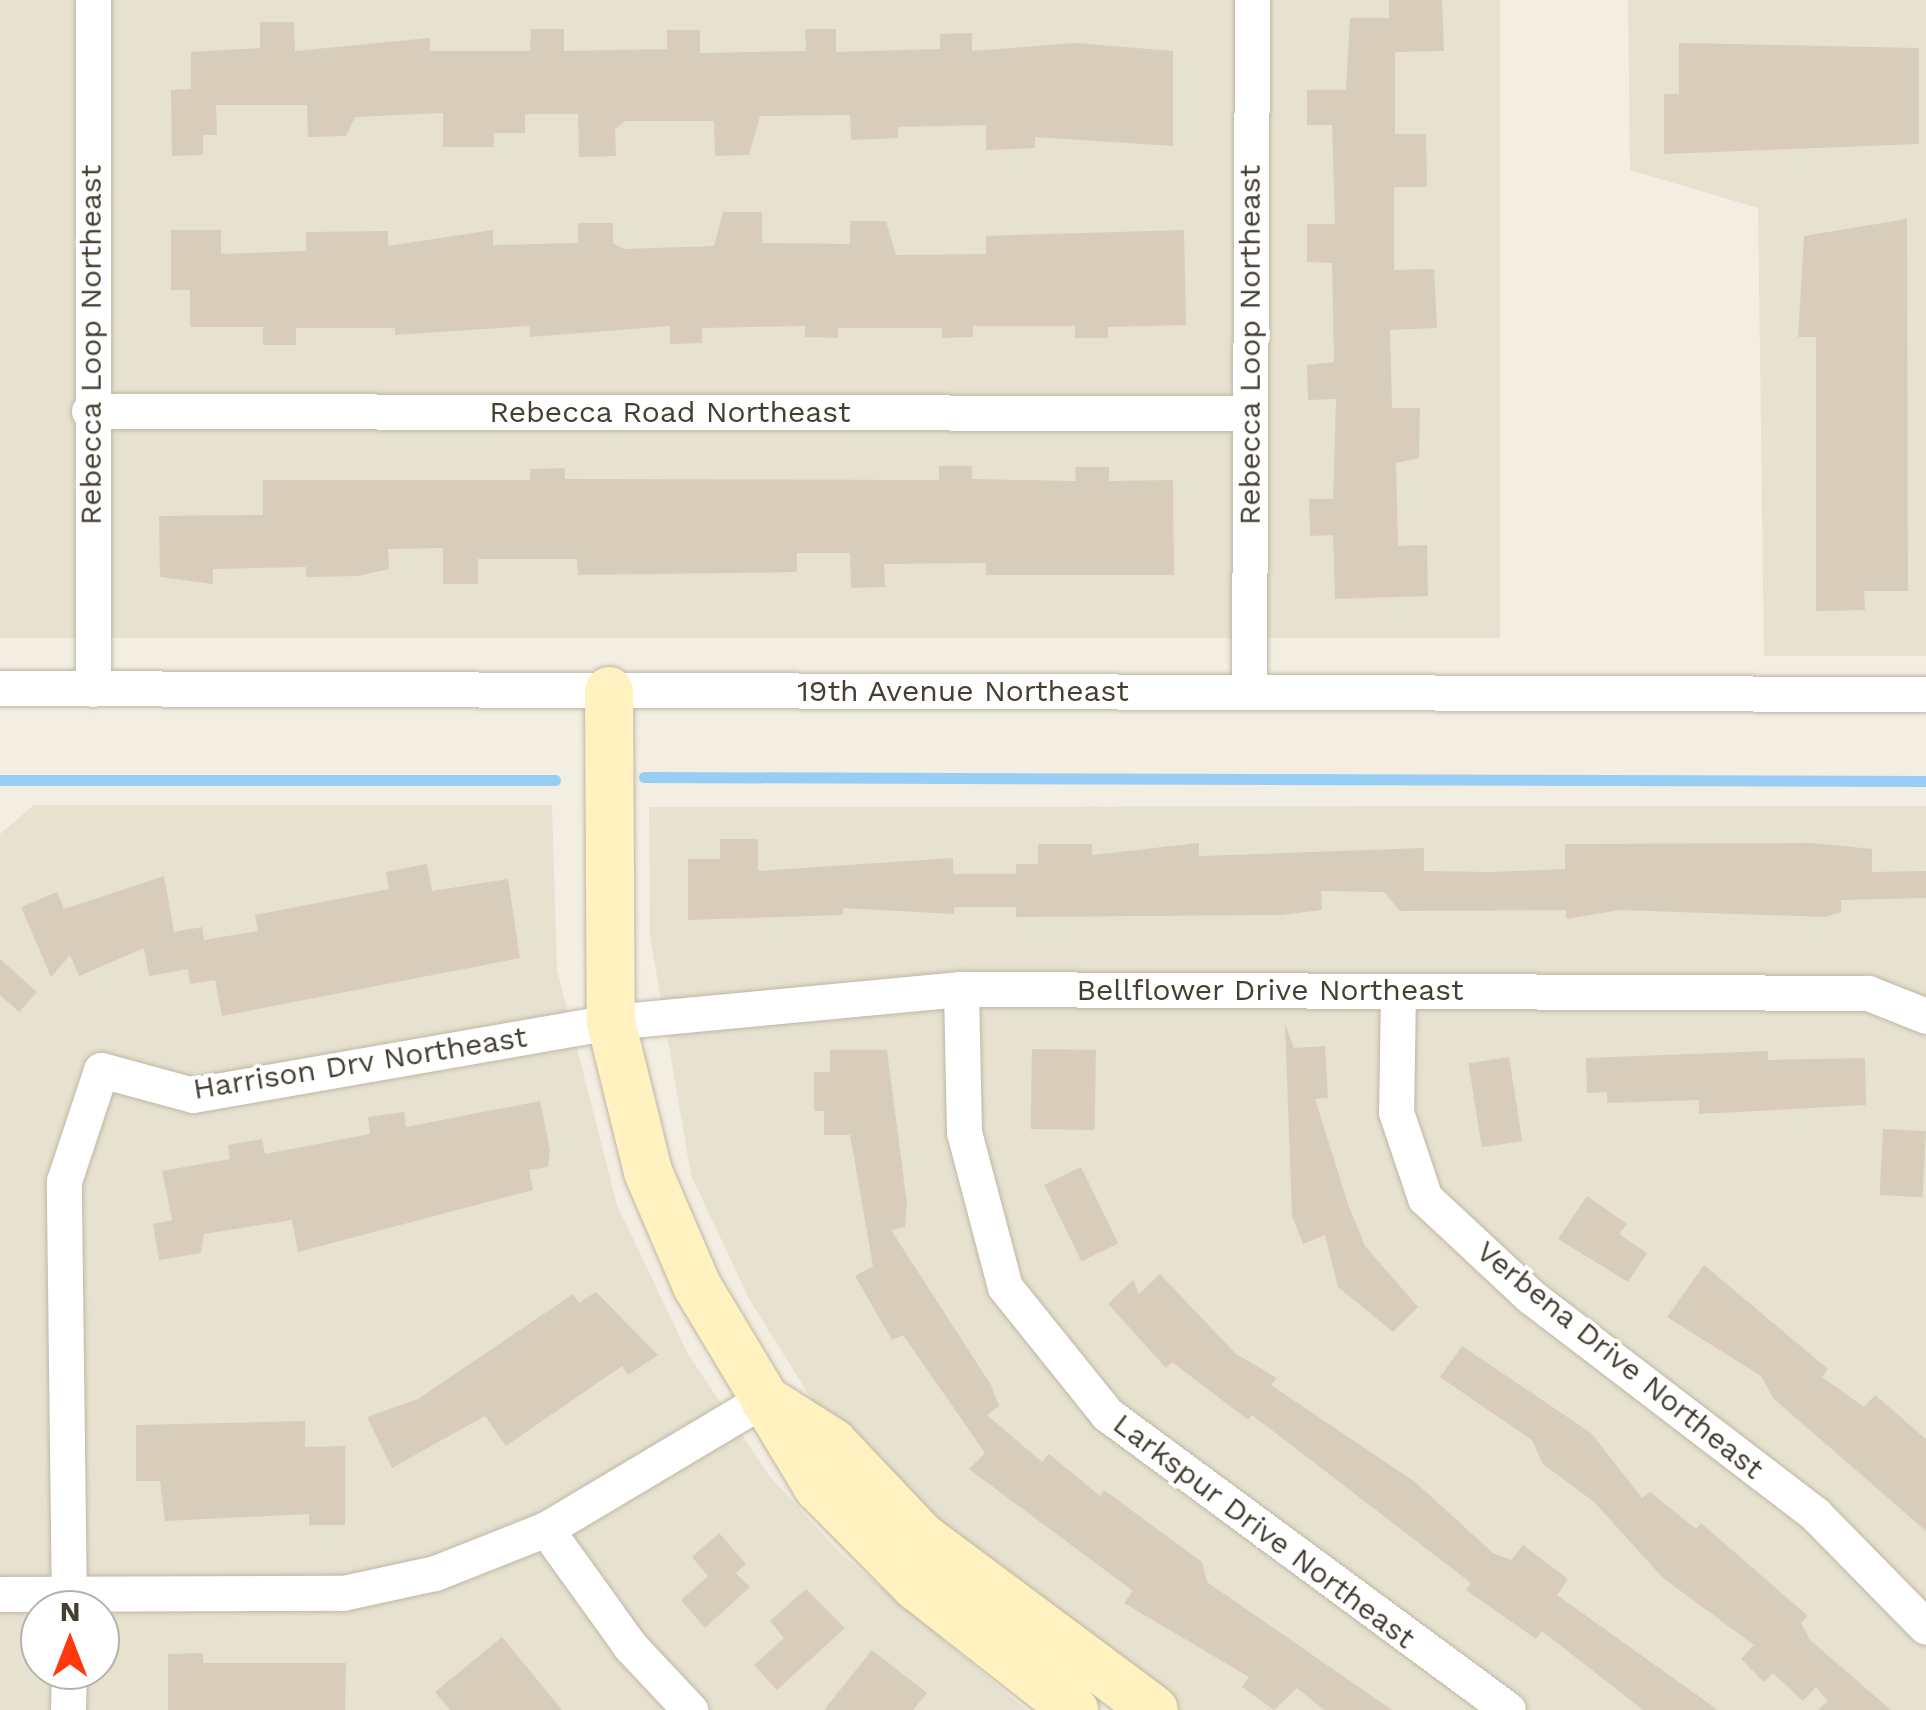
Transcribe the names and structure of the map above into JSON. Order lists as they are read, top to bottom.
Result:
{
  "streets": {
    "street": [
      "Rebecca Loop Northeast",
      "Rebecca Road Northeast",
      "19th Avenue Northeast",
      "Bellflower Drive Northeast",
      "Harrison Drv Northeast",
      "Verbena Drive Northeast",
      "Larkspur Drive Northeast"
    ]
  },
  "crossings": [
    ["Rebecca Loop Northeast", "Rebecca Road Northeast"],
    ["Rebecca Loop Northeast", "19th Avenue Northeast"],
    ["Bellflower Drive Northeast", "Harrison Drv Northeast"],
    ["Bellflower Drive Northeast", "Verbena Drive Northeast"],
    ["Bellflower Drive Northeast", "Larkspur Drive Northeast"]
  ],
  "north": "top"
}
